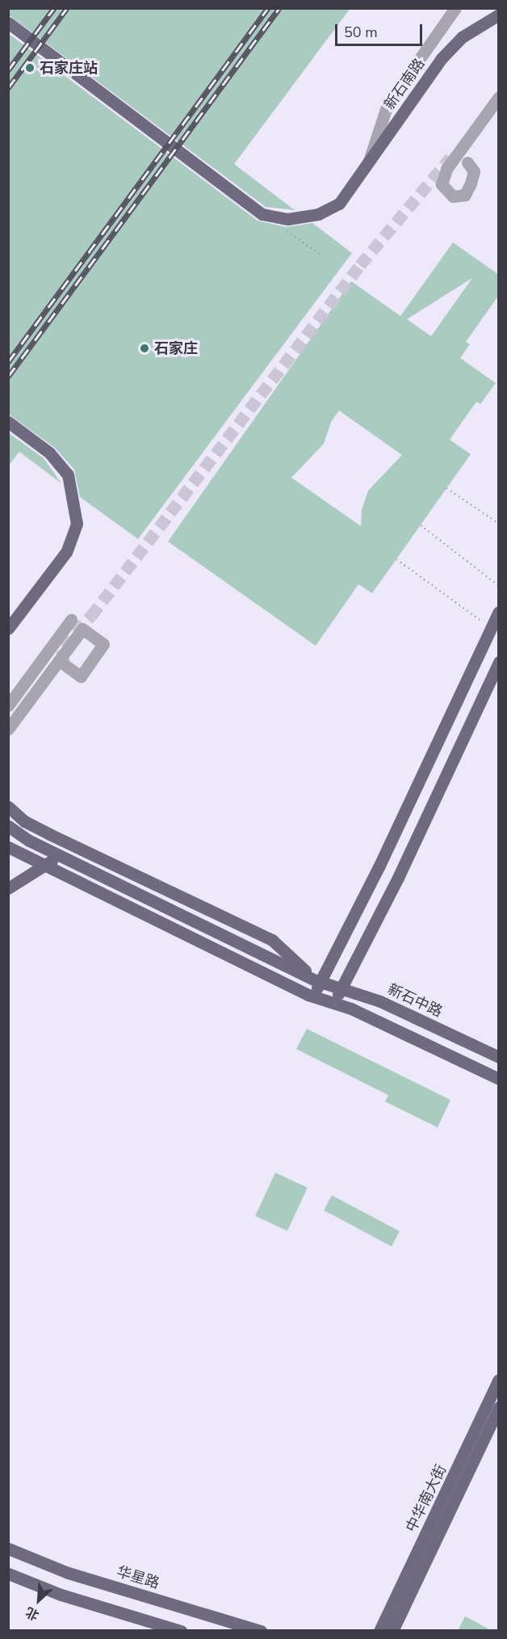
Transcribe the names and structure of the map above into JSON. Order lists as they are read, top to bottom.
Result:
{
  "streets": {
    "main road": [
      "新石南路",
      "新石中路",
      "中华南大街",
      "华星路"
    ]
  },
  "places": ["石家庄站", "石家庄"],
  "scale_bar": "50 m",
  "north": "bottom left"
}
